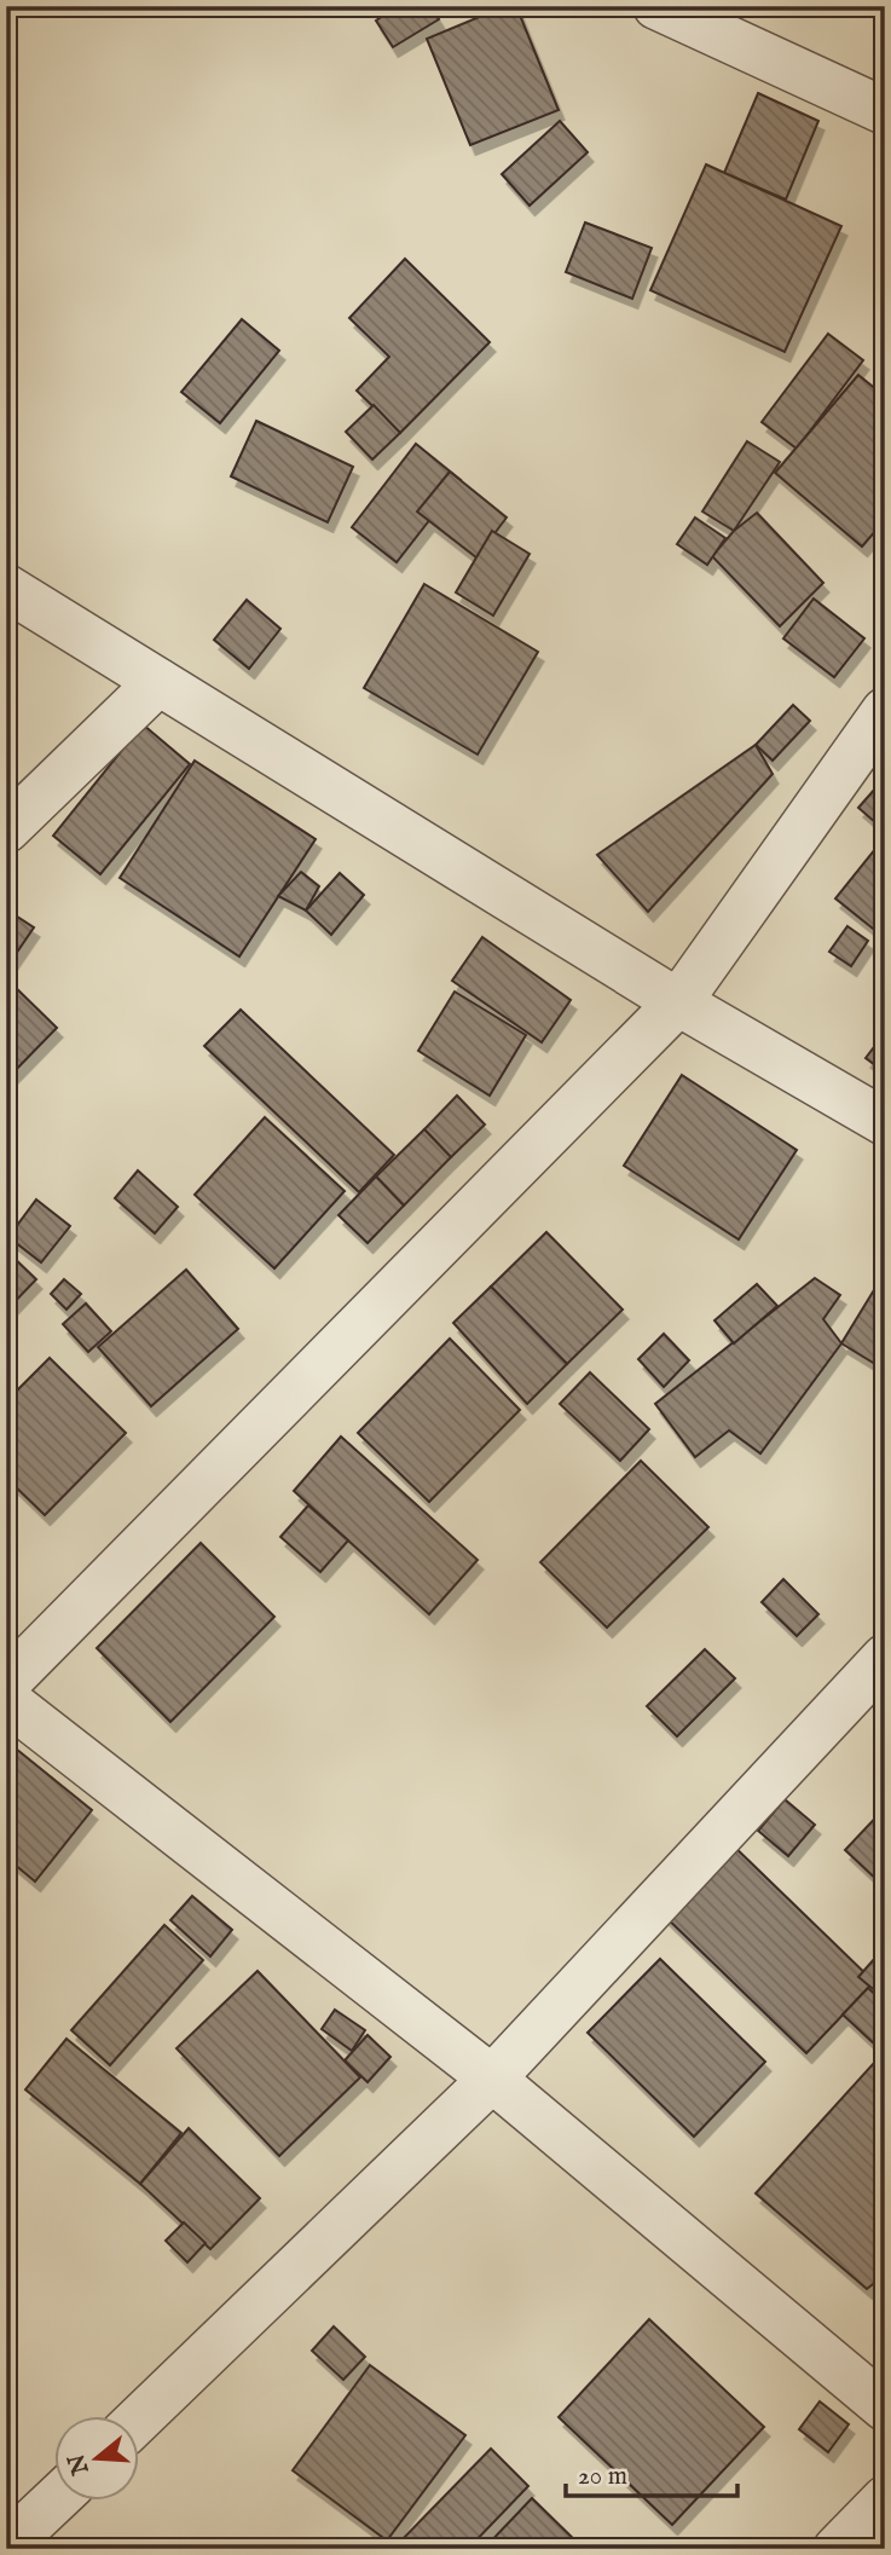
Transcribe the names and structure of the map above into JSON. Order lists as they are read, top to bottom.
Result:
{
  "scale_bar": "20 m",
  "north": "left"
}
